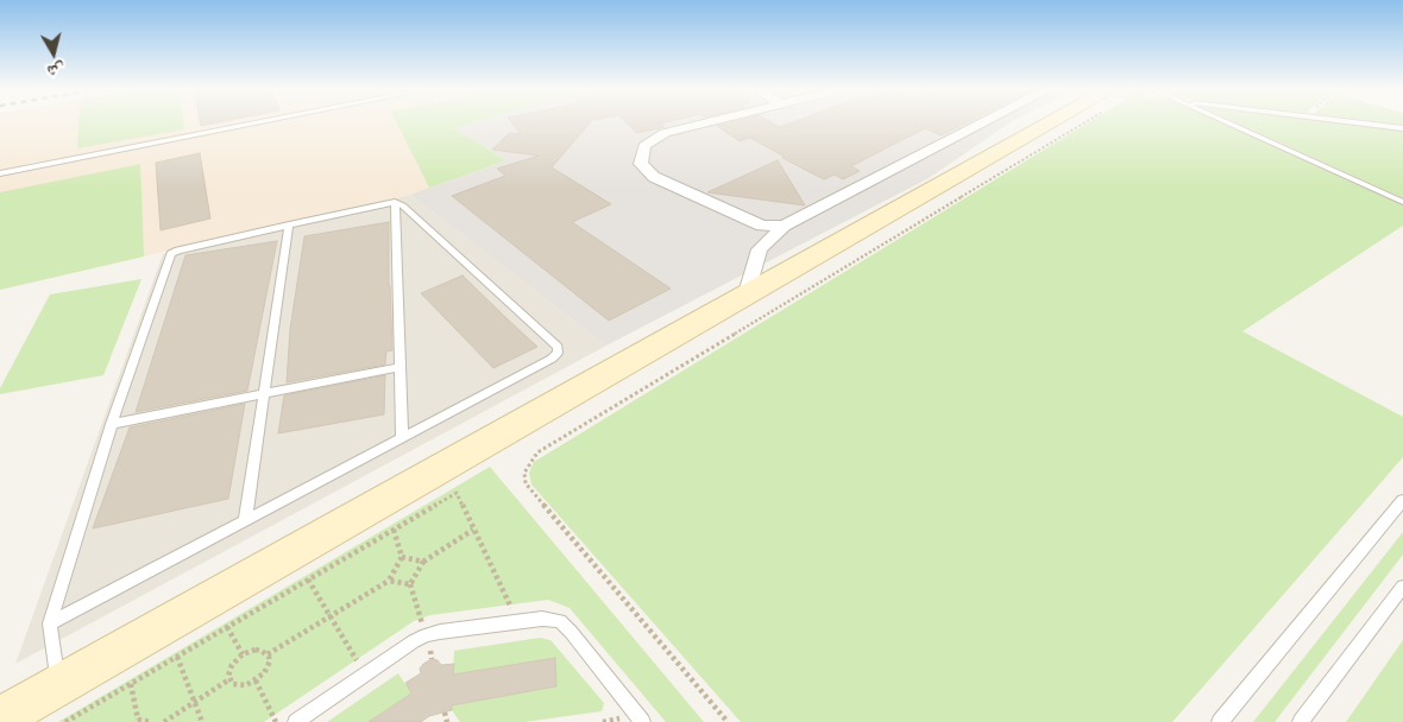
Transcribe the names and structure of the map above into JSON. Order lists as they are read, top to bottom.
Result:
{
  "north": "bottom"
}
